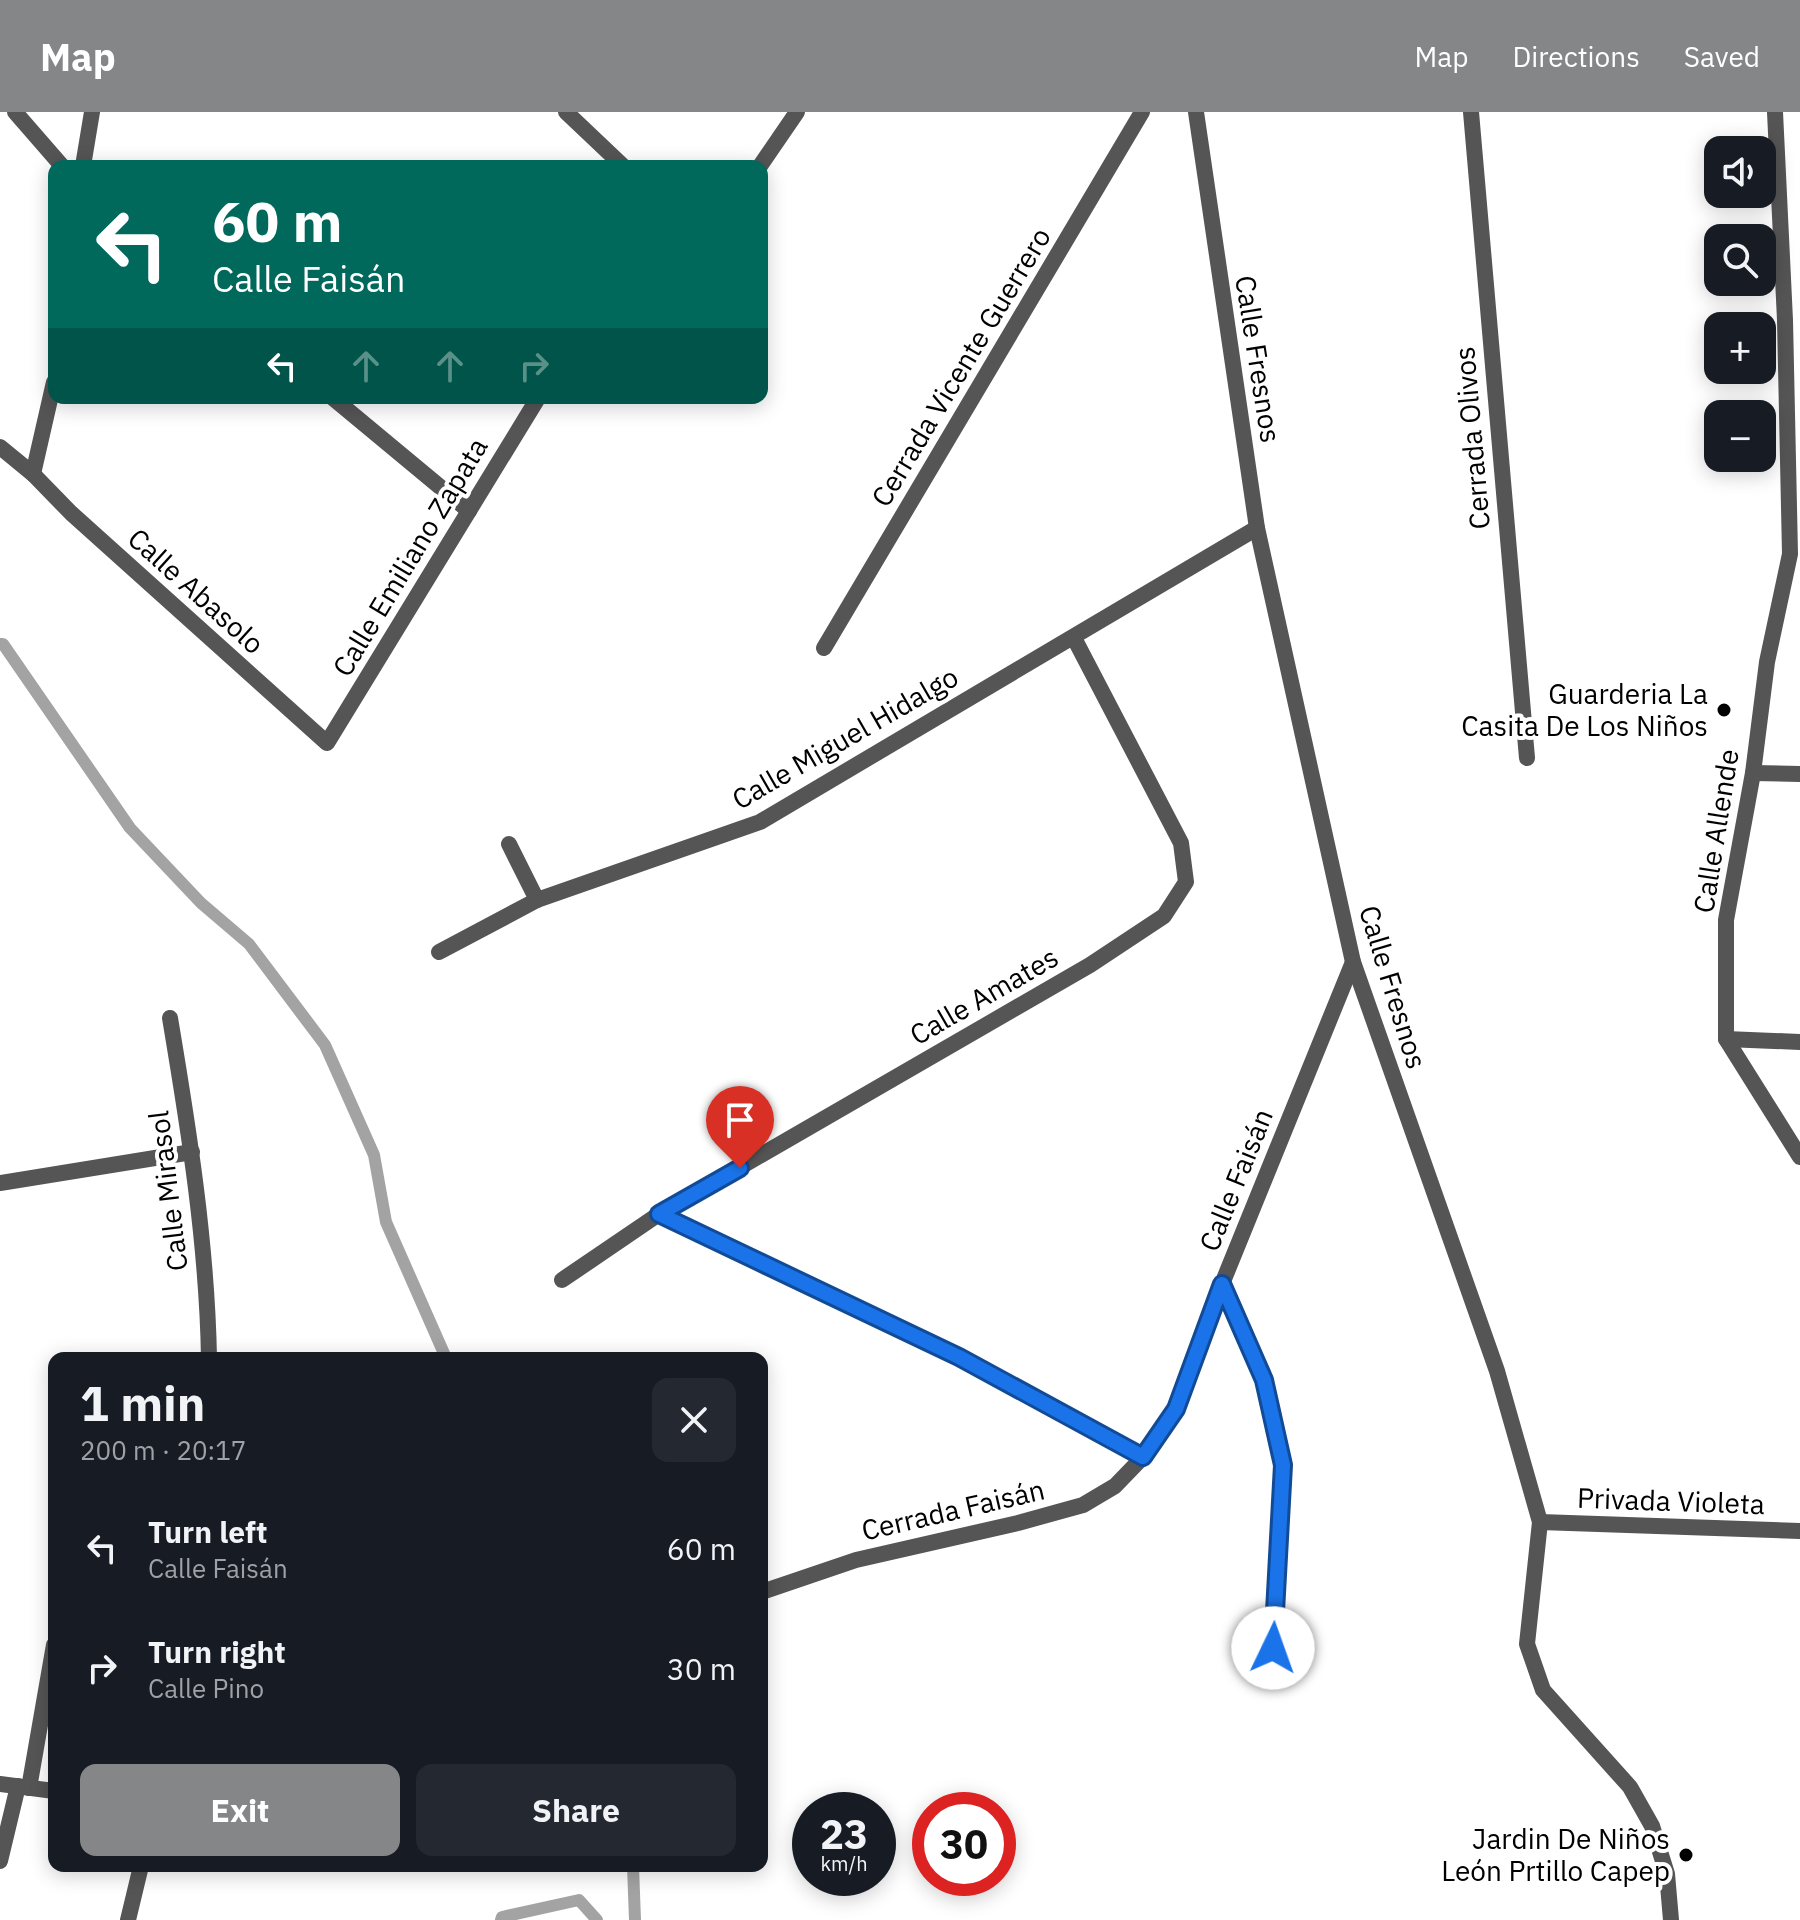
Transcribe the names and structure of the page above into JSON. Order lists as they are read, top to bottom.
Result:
{
  "streets": {
    "street": [
      "Calle Fresnos",
      "Cerrada Vicente Guerrero",
      "Cerrada Olivos",
      "Calle Emiliano Zapata",
      "Calle Abasolo",
      "Calle Miguel Hidalgo",
      "Calle Allende",
      "Calle Amates",
      "Calle Faisán",
      "Calle Mirasol",
      "Privada Violeta",
      "Cerrada Faisán"
    ]
  },
  "crossings": [
    ["Calle Fresnos", "Calle Miguel Hidalgo"],
    ["Calle Fresnos", "Calle Faisán"],
    ["Calle Fresnos", "Privada Violeta"],
    ["Calle Emiliano Zapata", "Calle Abasolo"],
    ["Calle Miguel Hidalgo", "Calle Amates"],
    ["Calle Faisán", "Cerrada Faisán"]
  ],
  "places": ["Guarderia La Casita De Los Niños", "Jardin De Niños León Prtillo Capep"],
  "page": {
    "header": "Map",
    "nav": ["Map", "Directions", "Saved"],
    "map_buttons": ["+", "−"],
    "turn": ["60 m", "Calle Faisán"],
    "heading": ["1 min", "200 m · 20:17"],
    "list": [
      {
        "name": "Turn left",
        "note": "Calle Faisán",
        "value": "60 m"
      },
      {
        "name": "Turn right",
        "note": "Calle Pino",
        "value": "30 m"
      }
    ],
    "buttons": ["Exit", "Share"],
    "speed": "23 km/h",
    "limit": "30"
  }
}
